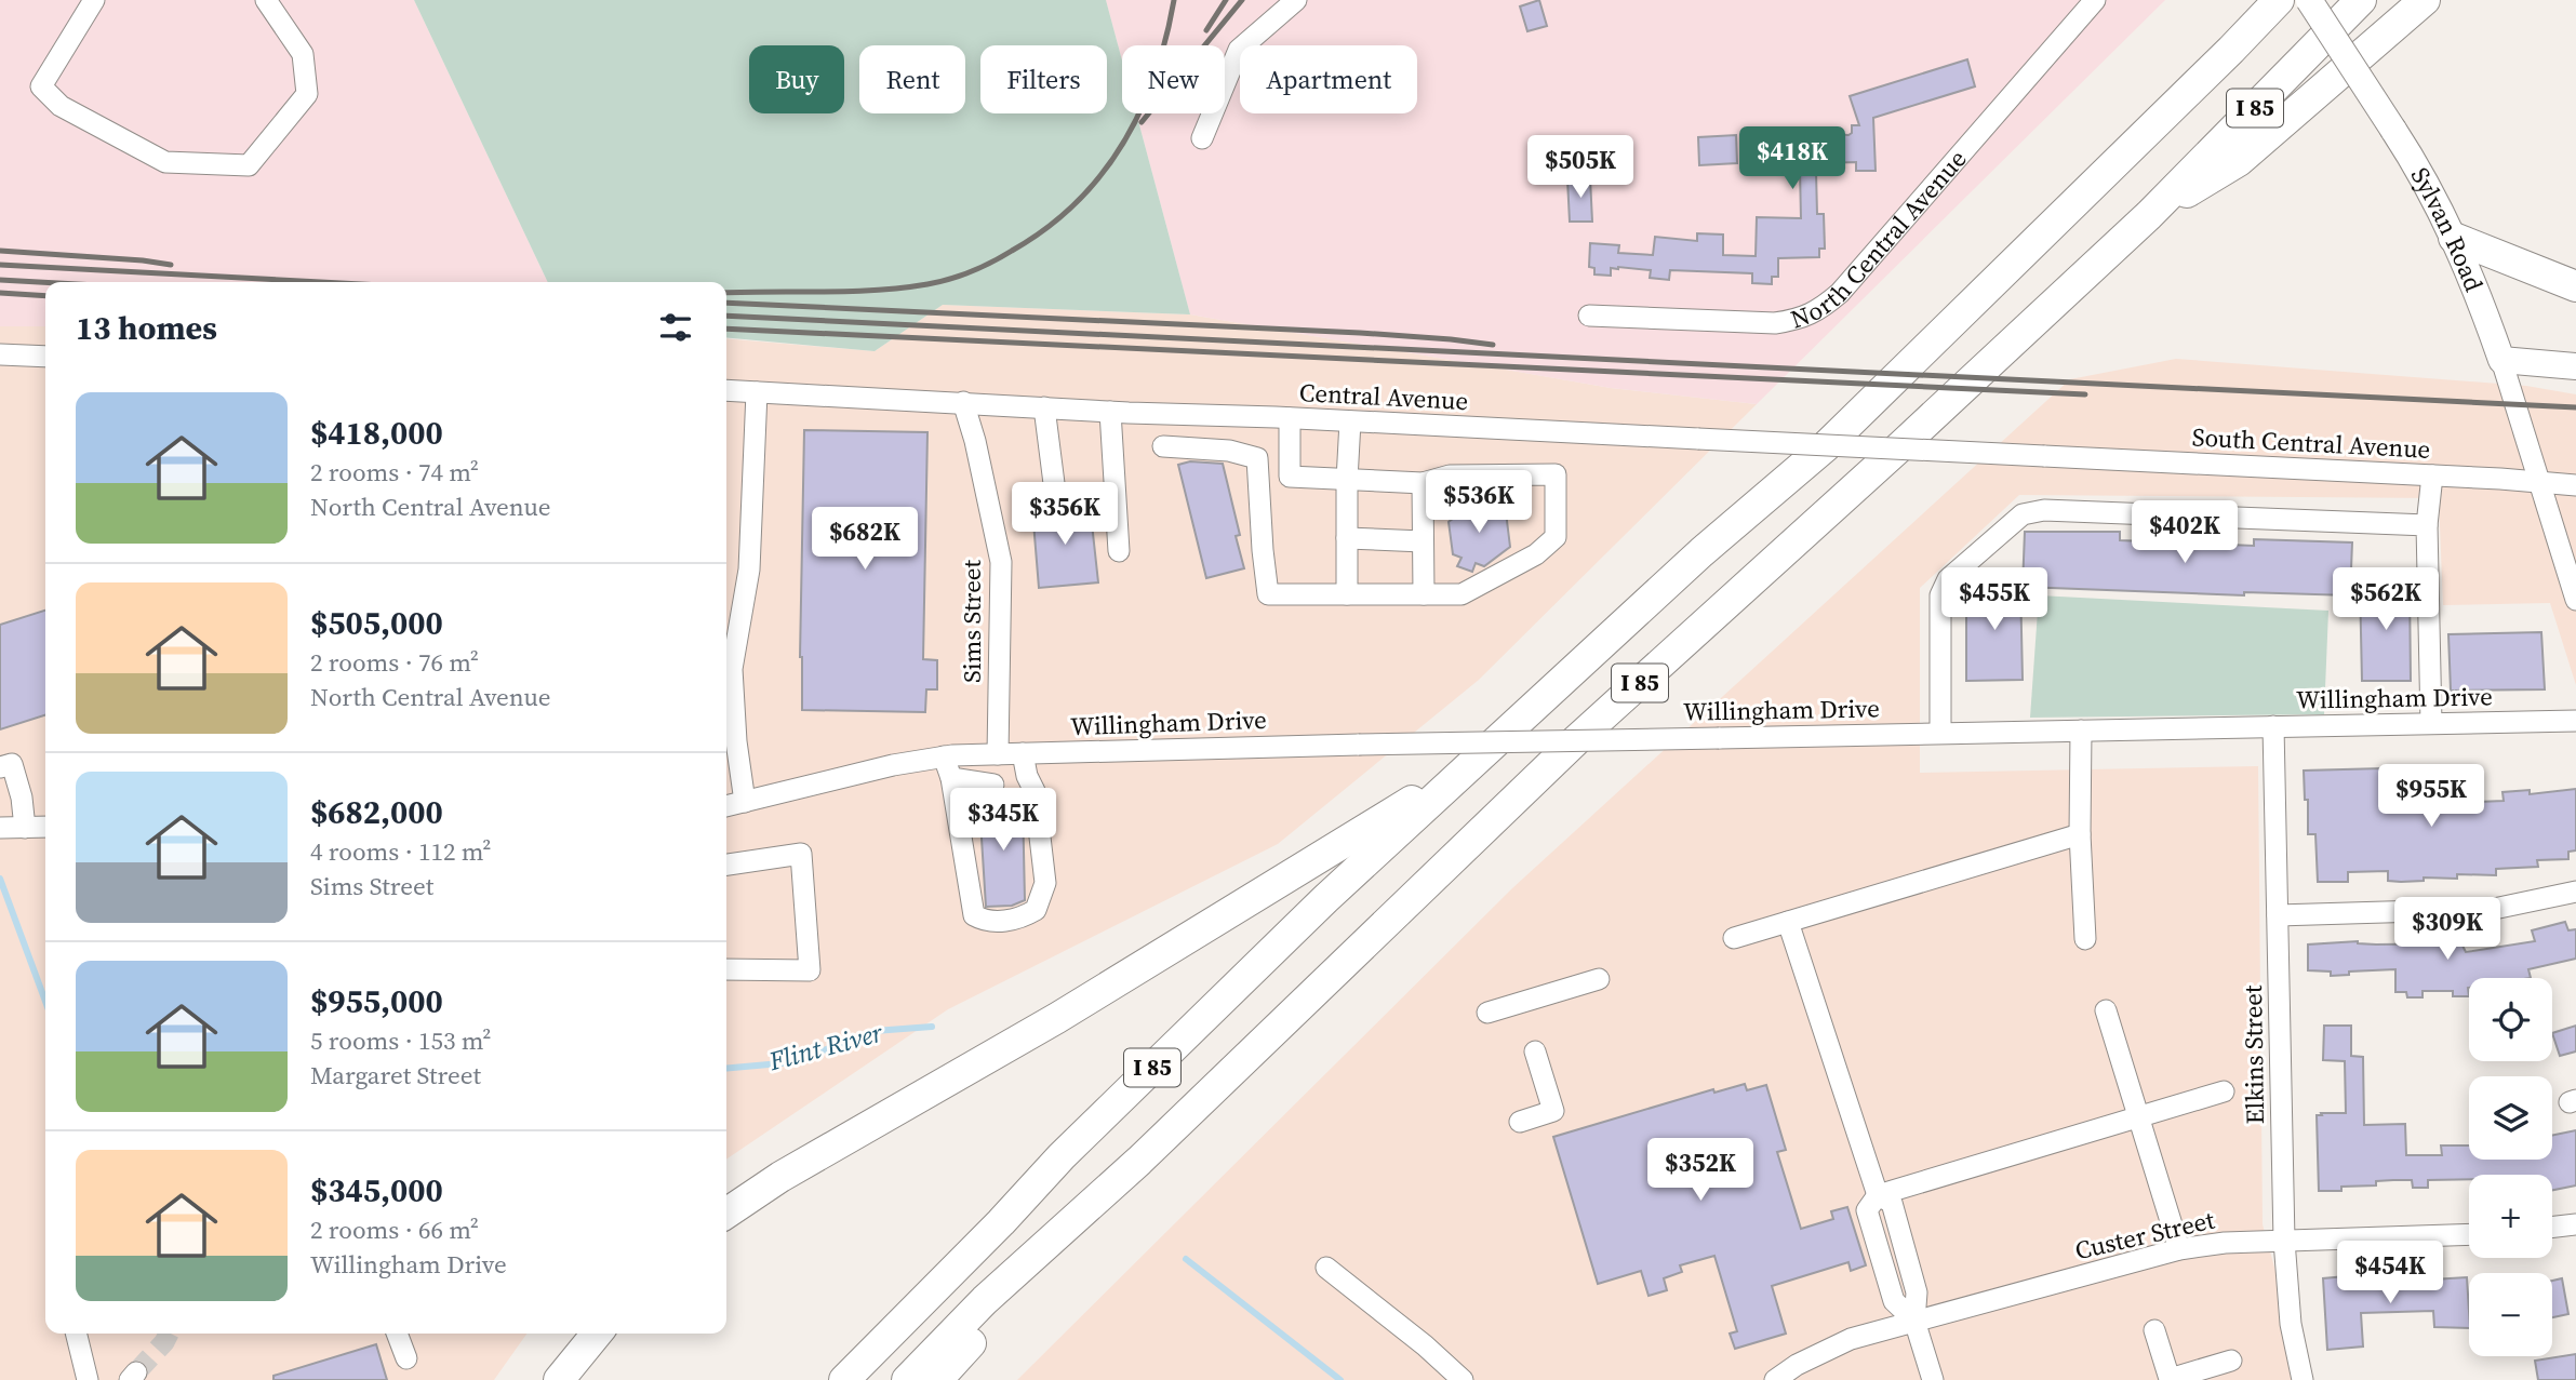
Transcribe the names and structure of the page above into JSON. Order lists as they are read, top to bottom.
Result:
{
  "streets": {
    "highway": ["I 85"],
    "main road": ["Sylvan Road"],
    "street": [
      "North Central Avenue",
      "Central Avenue",
      "South Central Avenue",
      "Sims Street",
      "Willingham Drive",
      "Elkins Street",
      "Custer Street"
    ]
  },
  "crossings": [
    ["Sylvan Road", "South Central Avenue"],
    ["Central Avenue", "South Central Avenue"],
    ["Central Avenue", "Sims Street"],
    ["Sims Street", "Willingham Drive"],
    ["Willingham Drive", "Elkins Street"],
    ["Elkins Street", "Custer Street"]
  ],
  "water": ["Flint River"],
  "page": {
    "chip": [
      "Buy",
      "Rent",
      "Filters",
      "New",
      "Apartment"
    ],
    "price": [
      "$418K",
      "$505K",
      "$536K",
      "$356K",
      "$402K",
      "$682K",
      "$455K",
      "$562K",
      "$955K",
      "$345K",
      "$309K",
      "$352K",
      "$454K"
    ],
    "heading": "13 homes",
    "list": [
      {
        "name": "$418,000",
        "note": "2 rooms · 74 m² · North Central Avenue"
      },
      {
        "name": "$505,000",
        "note": "2 rooms · 76 m² · North Central Avenue"
      },
      {
        "name": "$682,000",
        "note": "4 rooms · 112 m² · Sims Street"
      },
      {
        "name": "$955,000",
        "note": "5 rooms · 153 m² · Margaret Street"
      },
      {
        "name": "$345,000",
        "note": "2 rooms · 66 m² · Willingham Drive"
      }
    ],
    "map_buttons": ["+", "−"]
  }
}
